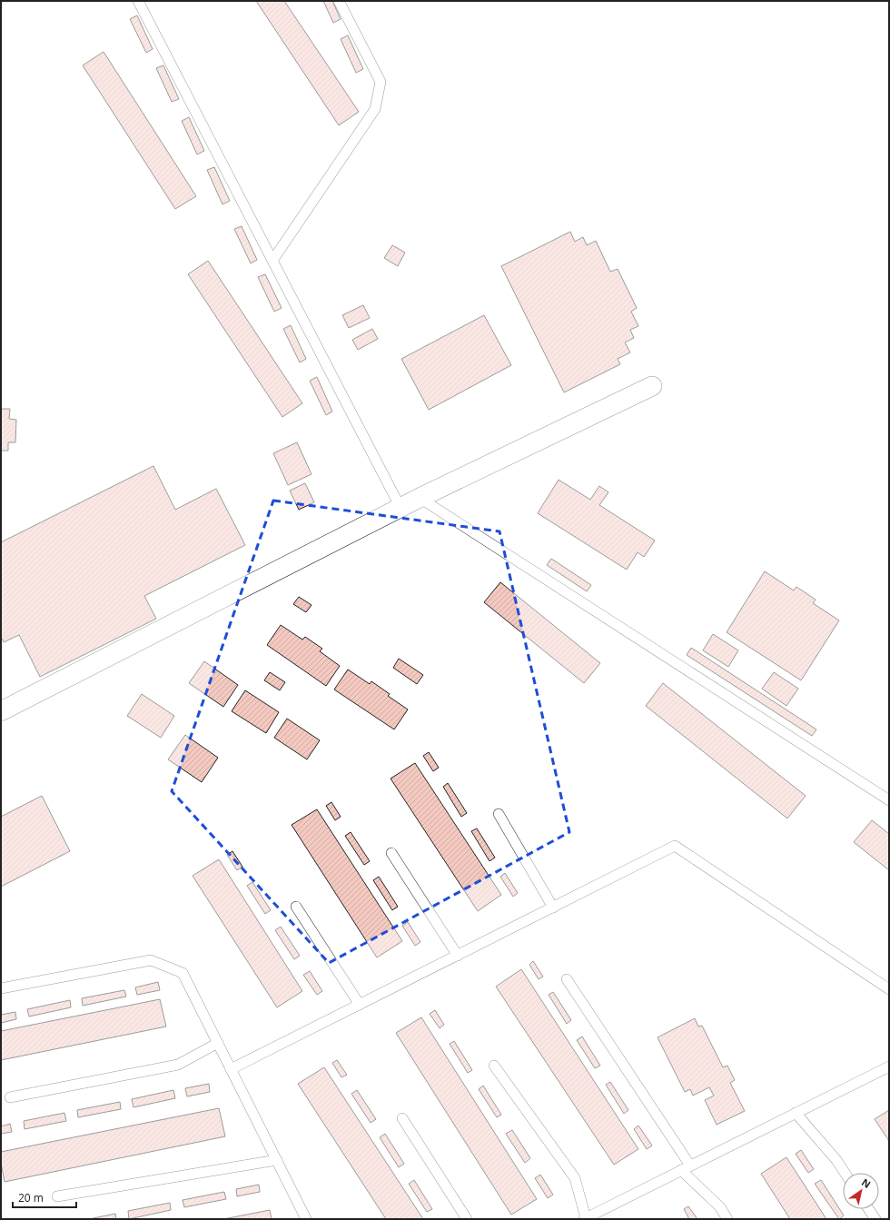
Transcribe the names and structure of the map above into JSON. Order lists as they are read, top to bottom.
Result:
{
  "scale_bar": "20 m",
  "north": "top right"
}
